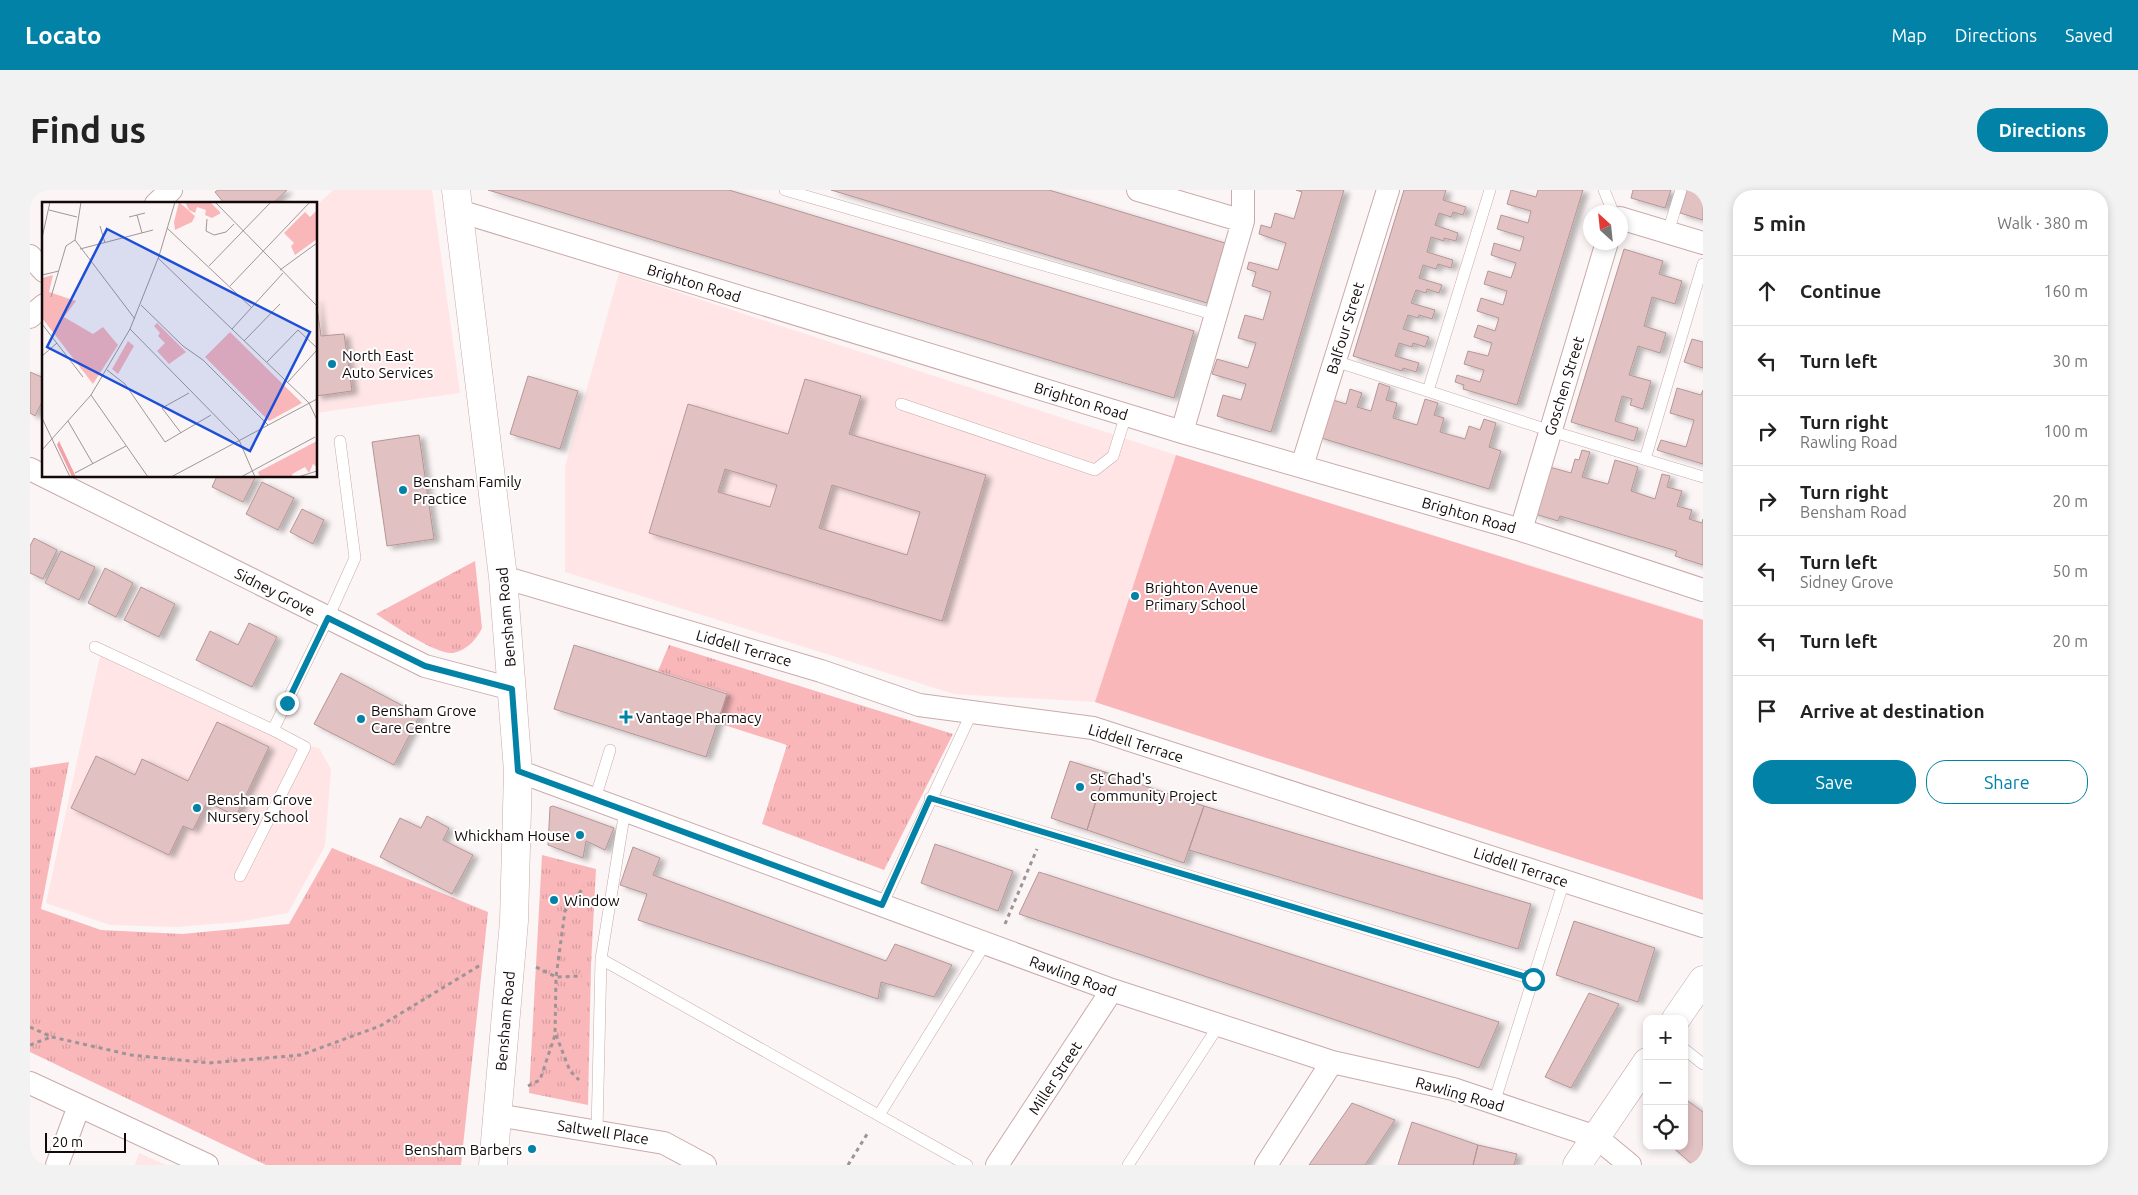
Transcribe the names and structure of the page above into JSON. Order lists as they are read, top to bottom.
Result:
{
  "streets": {
    "main road": ["Bensham Road"],
    "street": [
      "Brighton Road",
      "Balfour Street",
      "Goschen Street",
      "Sidney Grove",
      "Liddell Terrace",
      "Rawling Road",
      "Miller Street",
      "Saltwell Place"
    ]
  },
  "crossings": [
    ["Brighton Road", "Balfour Street"],
    ["Brighton Road", "Goschen Street"],
    ["Brighton Road", "Bensham Road"],
    ["Sidney Grove", "Bensham Road"],
    ["Bensham Road", "Liddell Terrace"],
    ["Bensham Road", "Rawling Road"],
    ["Bensham Road", "Saltwell Place"],
    ["Rawling Road", "Miller Street"]
  ],
  "places": {
    "other": [
      "North East Auto Services",
      "Bensham Family Practice",
      "Brighton Avenue Primary School",
      "Bensham Grove Care Centre",
      "St Chad's community Project",
      "Bensham Grove Nursery School",
      "Whickham House",
      "Window",
      "Bensham Barbers"
    ],
    "health": ["Vantage Pharmacy"]
  },
  "scale_bar": "20 m",
  "north": "top left",
  "page": {
    "header": "Locato",
    "nav": ["Map", "Directions", "Saved"],
    "buttons": [
      "Directions",
      ["Save", "Share"]
    ],
    "title": "Find us",
    "heading": ["5 min", "Walk · 380 m"],
    "list": [
      ["Continue", "160 m"],
      ["Turn left", "30 m"],
      ["Turn right", "Rawling Road", "100 m"],
      ["Turn right", "Bensham Road", "20 m"],
      ["Turn left", "Sidney Grove", "50 m"],
      ["Turn left", "20 m"],
      "Arrive at destination"
    ],
    "map_buttons": ["+", "−"],
    "scale": "20 m"
  }
}
